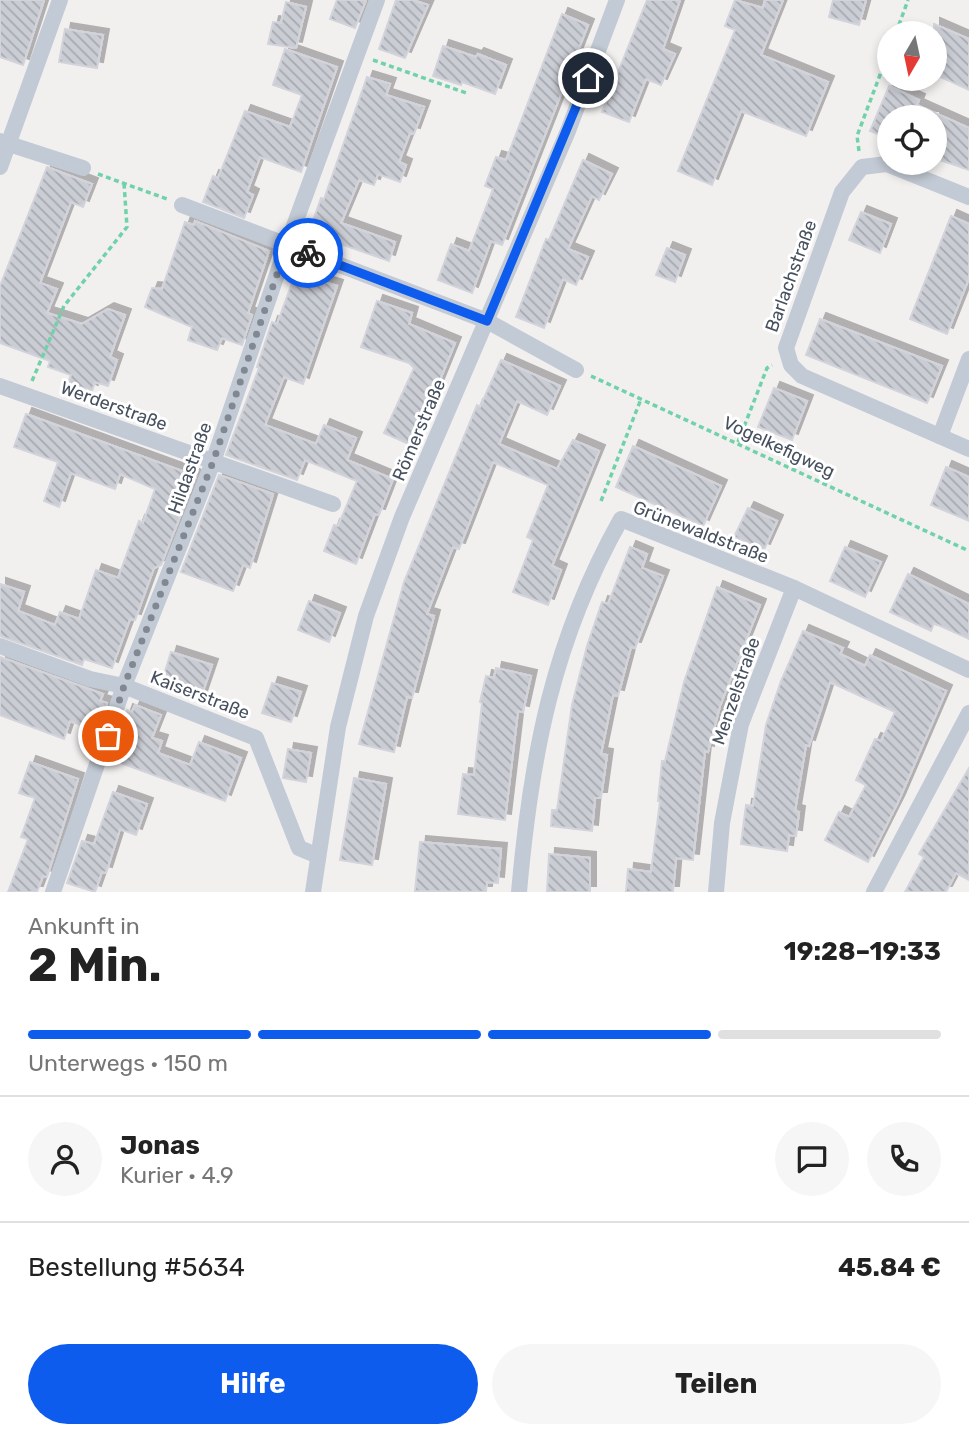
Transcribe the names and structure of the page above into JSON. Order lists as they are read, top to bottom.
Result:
{
  "streets": {
    "street": [
      "Barlachstraße",
      "Werderstraße",
      "Römerstraße",
      "Hildastraße",
      "Grünewaldstraße",
      "Menzelstraße",
      "Kaiserstraße"
    ],
    "path": ["Vogelkefigweg"]
  },
  "crossings": [
    ["Werderstraße", "Hildastraße"],
    ["Römerstraße", "Kaiserstraße"],
    ["Hildastraße", "Kaiserstraße"],
    ["Grünewaldstraße", "Menzelstraße"]
  ],
  "north": "bottom",
  "page": {
    "heading": ["2 Min.", "Ankunft in", "19:28–19:33"],
    "panel": [
      "Jonas",
      "Kurier · 4.9",
      "Bestellung #5634",
      "45.84 €"
    ],
    "bar": "Unterwegs · 150 m",
    "buttons": ["Hilfe", "Teilen"]
  }
}
